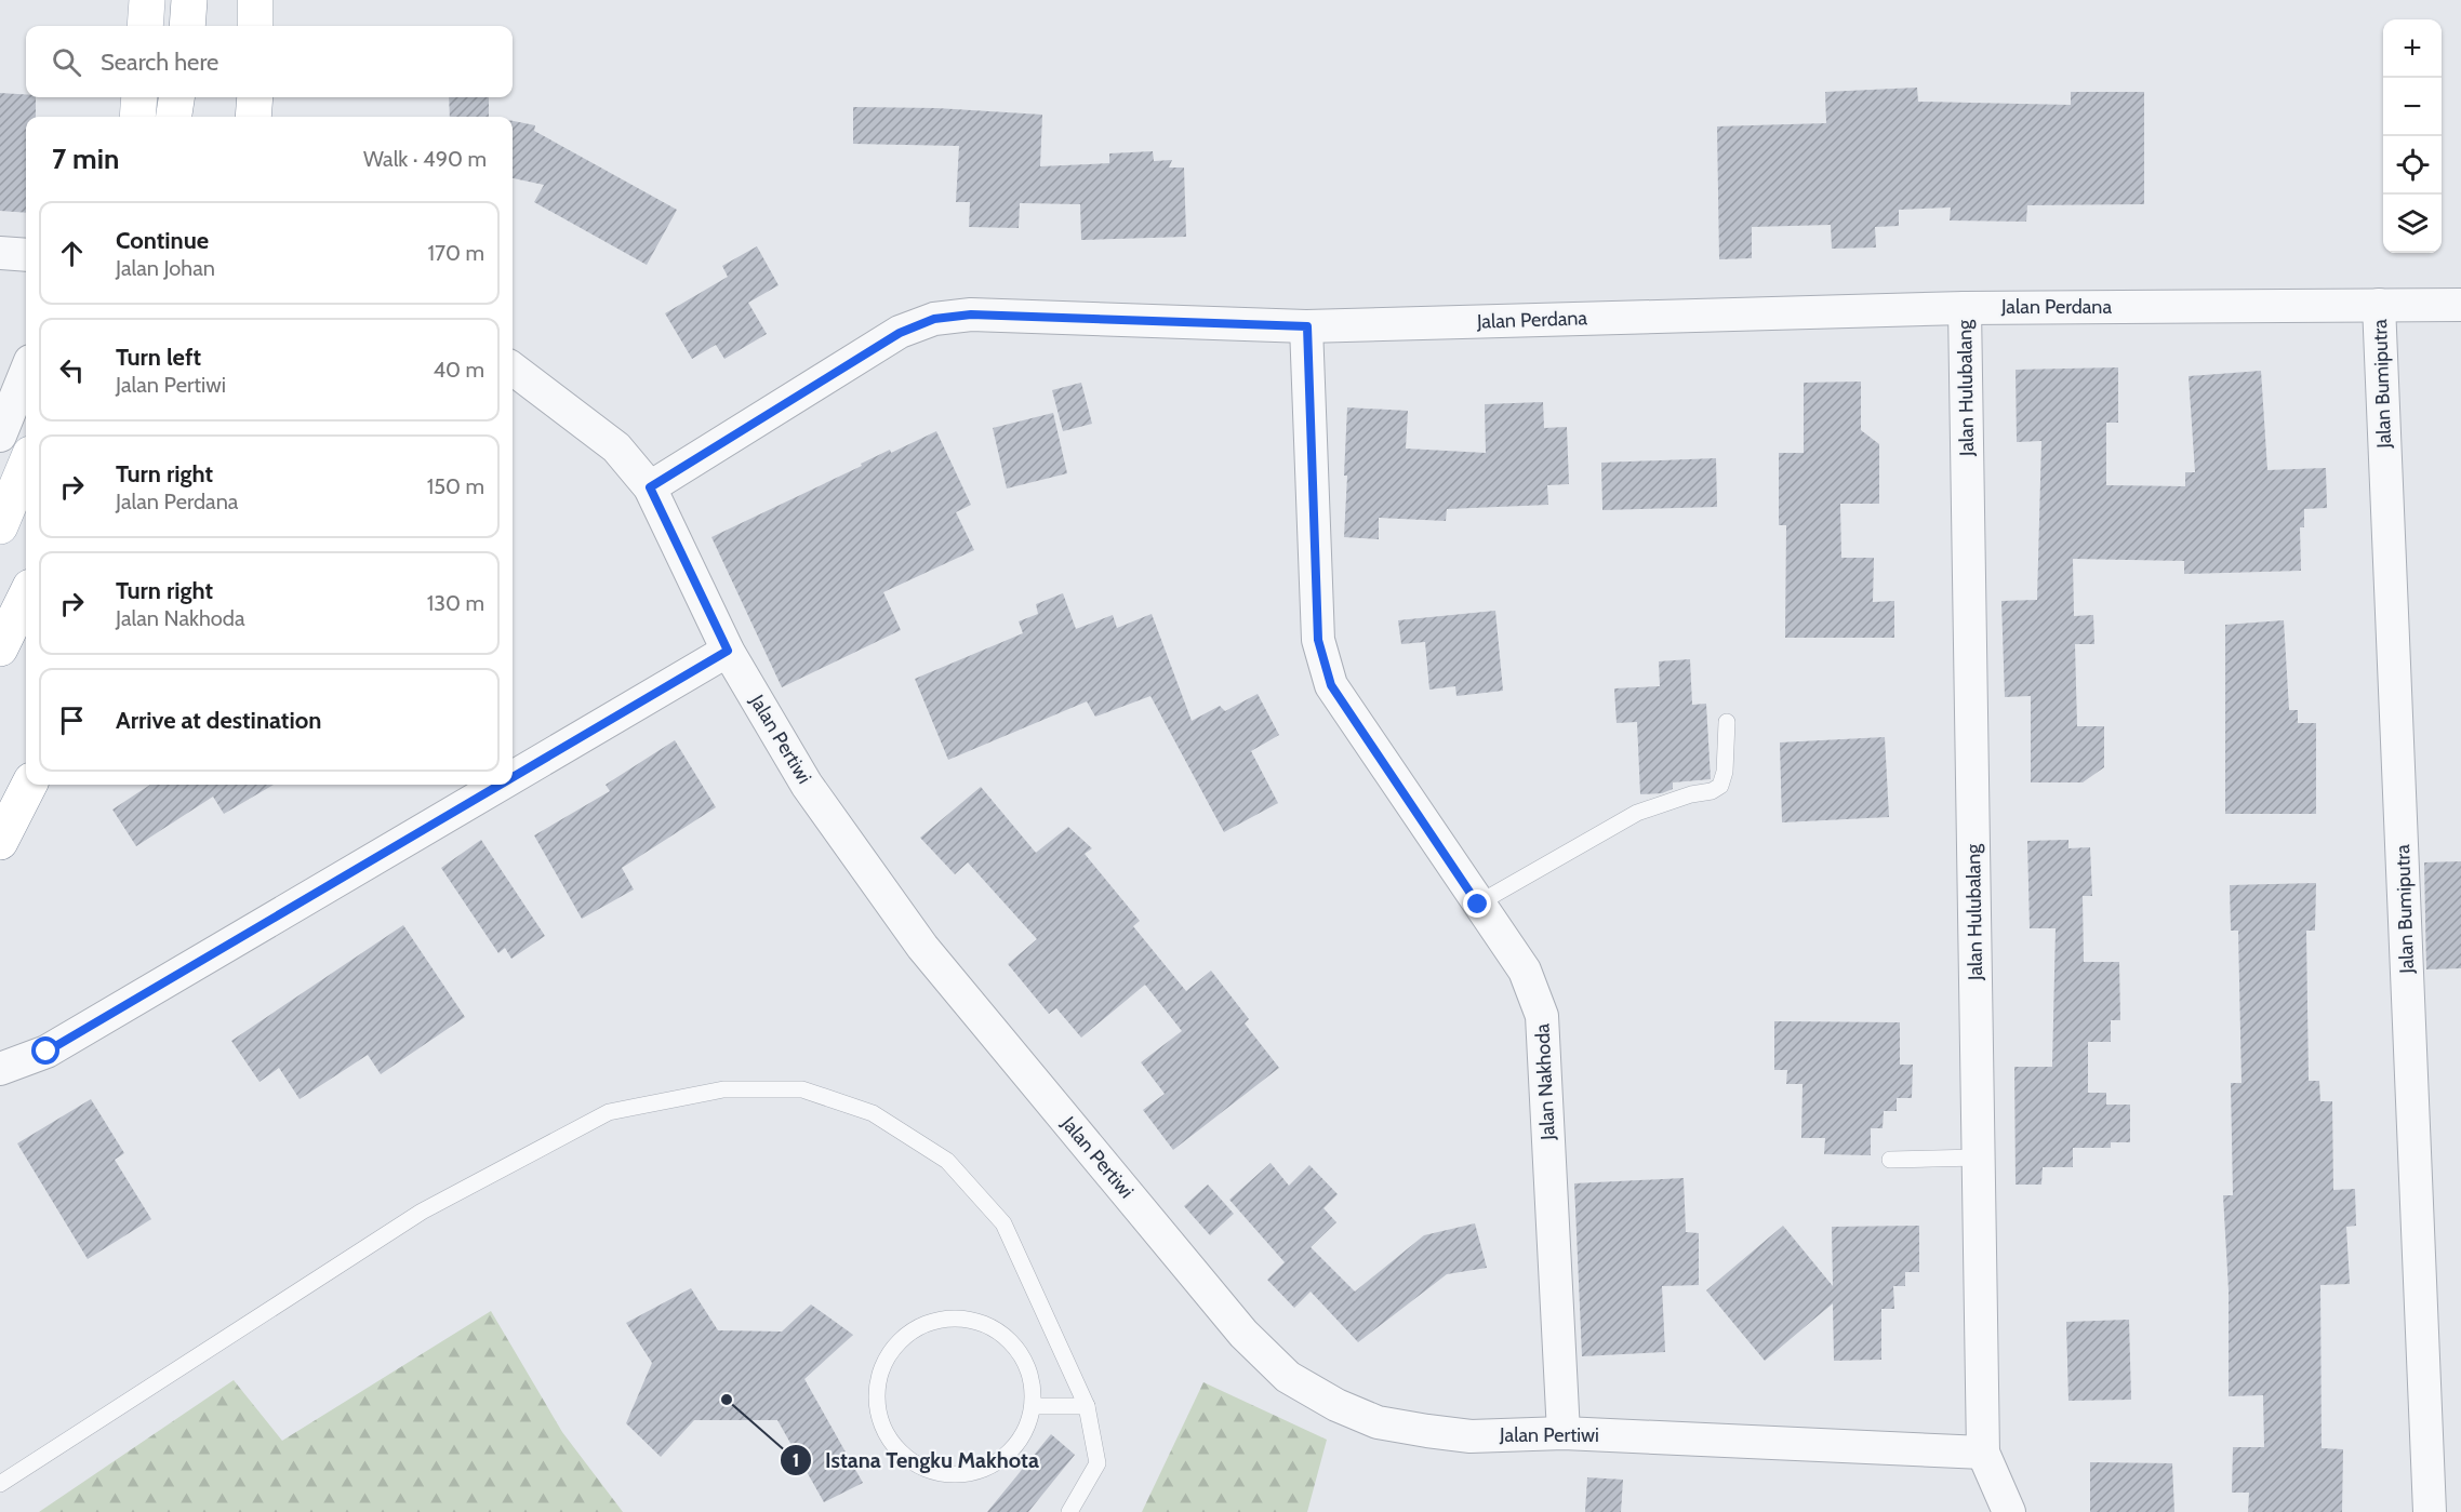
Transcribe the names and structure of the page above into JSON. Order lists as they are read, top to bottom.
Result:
{
  "streets": {
    "street": [
      "Jalan Perdana",
      "Jalan Bumiputra",
      "Jalan Hulubalang",
      "Jalan Pertiwi",
      "Jalan Nakhoda"
    ]
  },
  "crossings": [
    ["Jalan Perdana", "Jalan Bumiputra"],
    ["Jalan Perdana", "Jalan Hulubalang"],
    ["Jalan Perdana", "Jalan Pertiwi"],
    ["Jalan Perdana", "Jalan Nakhoda"],
    ["Jalan Hulubalang", "Jalan Pertiwi"],
    ["Jalan Pertiwi", "Jalan Nakhoda"]
  ],
  "places": ["Istana Tengku Makhota"],
  "page": {
    "map_buttons": ["+", "−"],
    "search": "Search here",
    "heading": ["7 min", "Walk · 490 m"],
    "list": [
      ["Continue", "Jalan Johan", "170 m"],
      ["Turn left", "Jalan Pertiwi", "40 m"],
      ["Turn right", "Jalan Perdana", "150 m"],
      ["Turn right", "Jalan Nakhoda", "130 m"],
      "Arrive at destination"
    ]
  }
}
